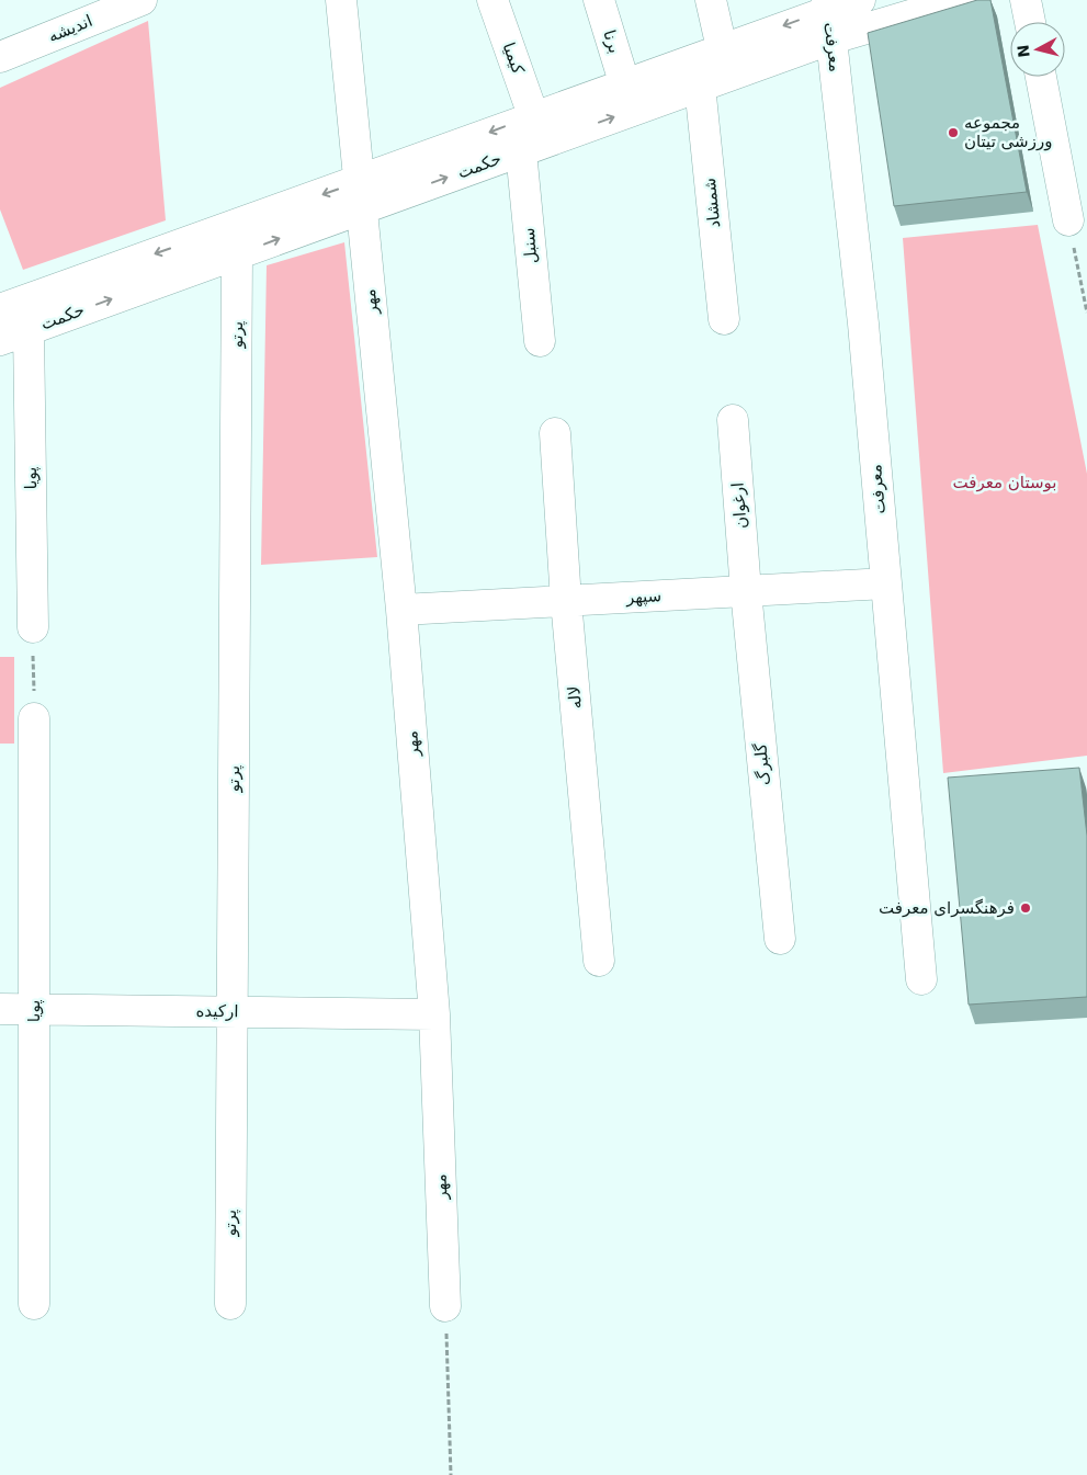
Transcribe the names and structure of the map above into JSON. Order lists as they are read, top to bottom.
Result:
{
  "streets": {
    "street": [
      "اندیشه",
      "برنا",
      "معرفت",
      "کیمیا",
      "حکمت",
      "شمشاد",
      "سنبل",
      "مهر",
      "پرتو",
      "پویا",
      "ارغوان",
      "سپهر",
      "لاله",
      "گلبرگ",
      "ارکیده"
    ]
  },
  "crossings": [
    ["برنا", "حکمت"],
    ["معرفت", "حکمت"],
    ["معرفت", "سپهر"],
    ["کیمیا", "حکمت"],
    ["حکمت", "شمشاد"],
    ["حکمت", "سنبل"],
    ["حکمت", "مهر"],
    ["حکمت", "پرتو"],
    ["حکمت", "پویا"],
    ["مهر", "سپهر"],
    ["مهر", "ارکیده"],
    ["پرتو", "ارکیده"],
    ["پویا", "ارکیده"],
    ["ارغوان", "سپهر"],
    ["ارغوان", "گلبرگ"],
    ["سپهر", "لاله"],
    ["سپهر", "گلبرگ"]
  ],
  "parks": ["بوستان معرفت"],
  "places": ["مجموعه ورزشی تیتان", "فرهنگسرای معرفت"],
  "north": "left"
}
